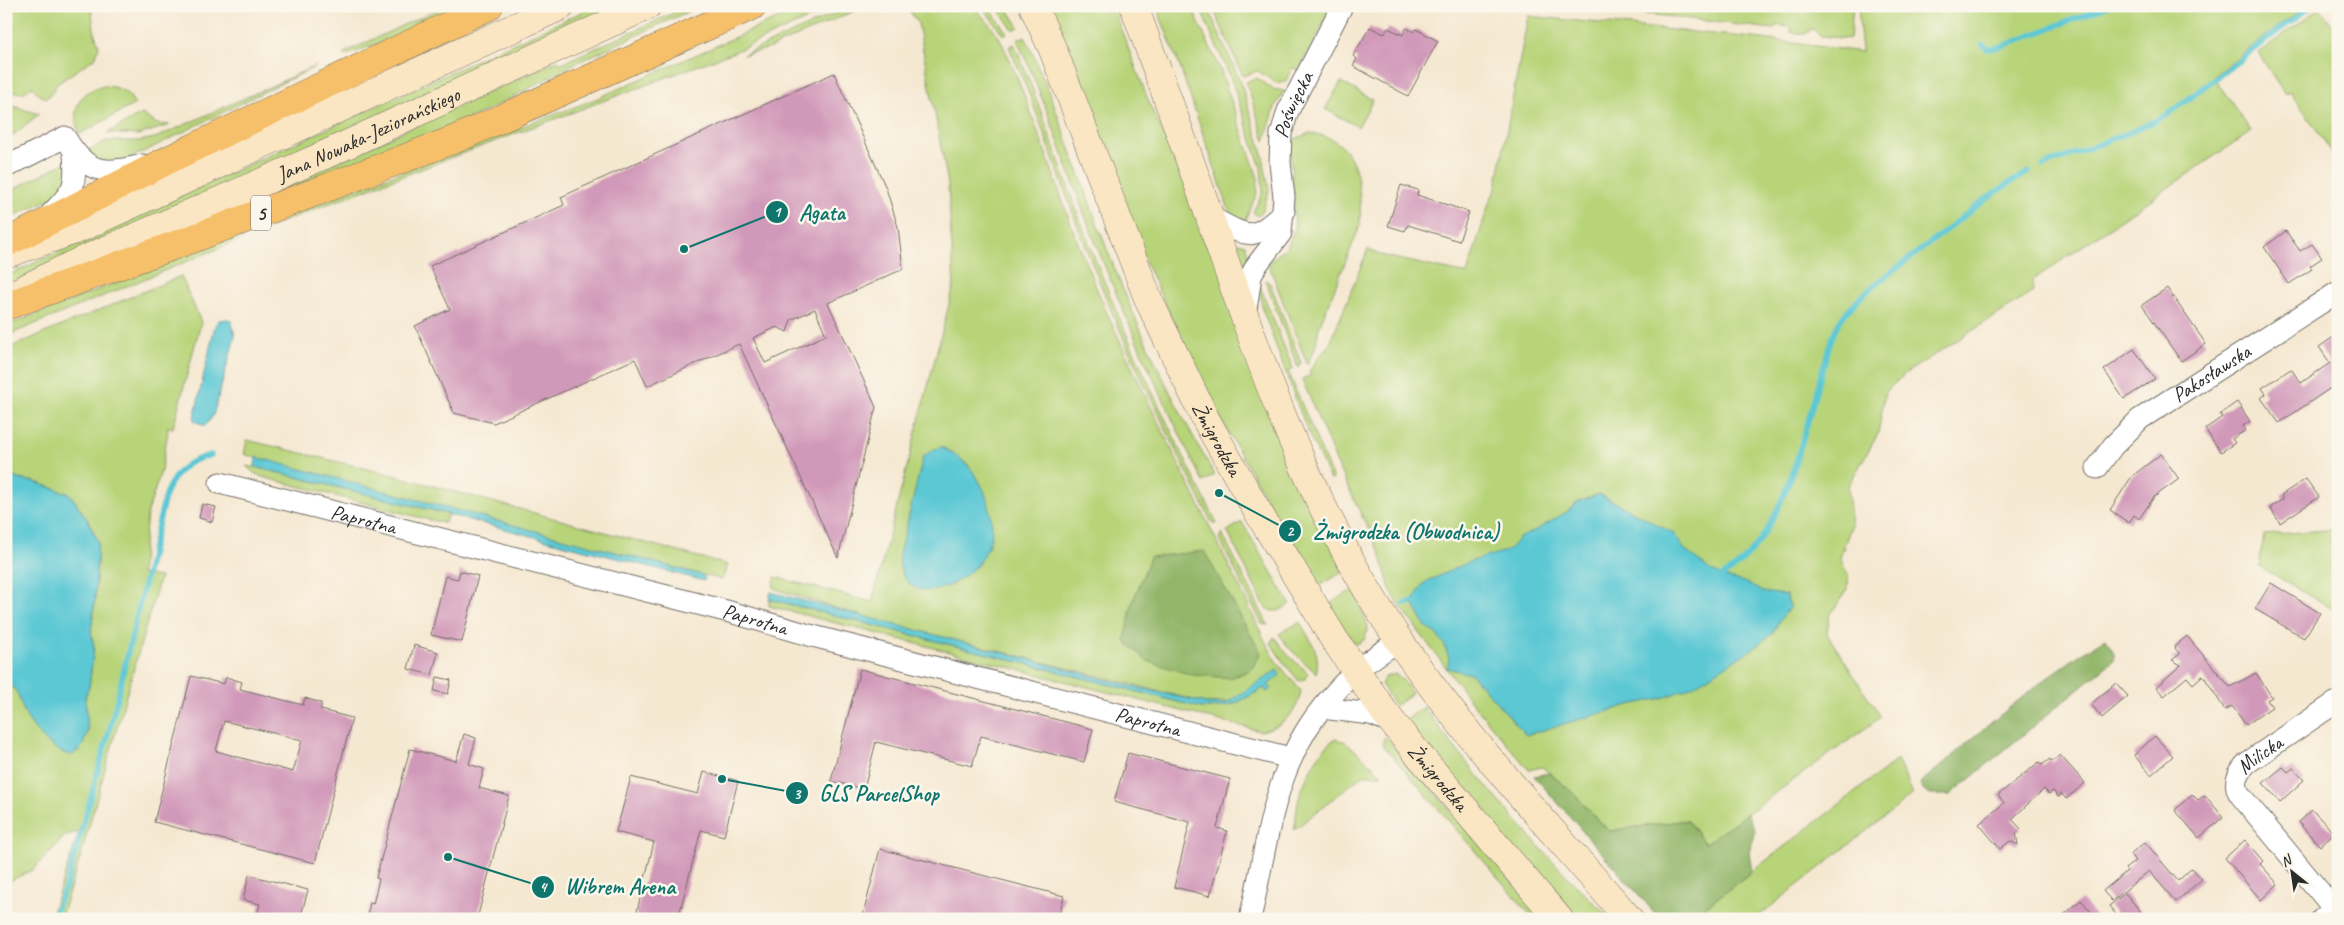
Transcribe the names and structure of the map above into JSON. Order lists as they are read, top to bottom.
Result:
{
  "streets": {
    "main road": ["Jana Nowaka-Jeziorańskiego", "5", "Żmigrodzka"],
    "street": [
      "Poświęcka",
      "Pakosławska",
      "Paprotna",
      "Milicka"
    ]
  },
  "places": [
    "Agata",
    "Żmigrodzka (Obwodnica)",
    "GLS ParcelShop",
    "Wibrem Arena"
  ],
  "north": "top left"
}
